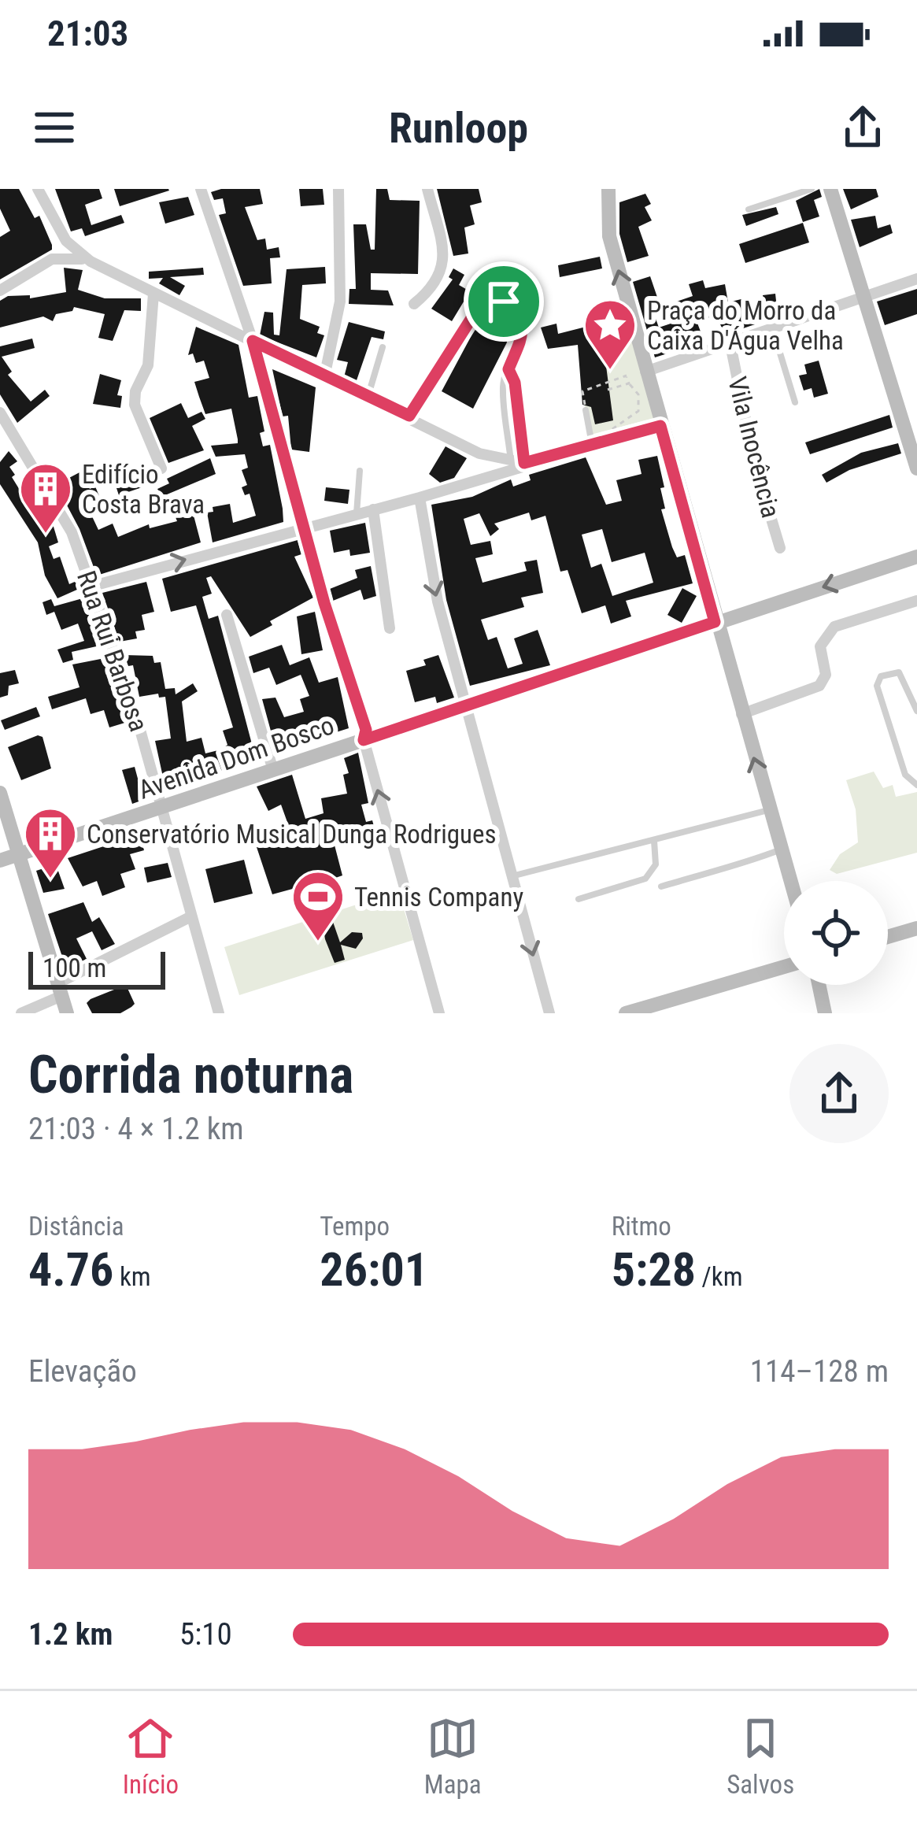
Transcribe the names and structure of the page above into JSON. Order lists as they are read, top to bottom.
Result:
{
  "streets": {
    "street": ["Vila Inocência", "Rua Rui Barbosa", "Avenida Dom Bosco"]
  },
  "crossings": [
    ["Rua Rui Barbosa", "Avenida Dom Bosco"]
  ],
  "places": {
    "place": ["Praça do Morro da Caixa D'Água Velha"],
    "building": ["Edifício Costa Brava", "Conservatório Musical Dunga Rodrigues"],
    "sports": ["Tennis Company"]
  },
  "scale_bar": "100 m",
  "page": {
    "status": "21:03",
    "header": "Runloop",
    "scale": "100 m",
    "heading": ["Corrida noturna", "21:03 · 4 × 1.2 km"],
    "stats": [
      ["Distância", "4.76 km"],
      ["Tempo", "26:01"],
      ["Ritmo", "5:28 /km"]
    ],
    "chart": ["Elevação", "114–128 m"],
    "list": [
      {
        "name": "1.2 km",
        "note": "5:10"
      }
    ],
    "tabs": ["Início", "Mapa", "Salvos"]
  }
}
